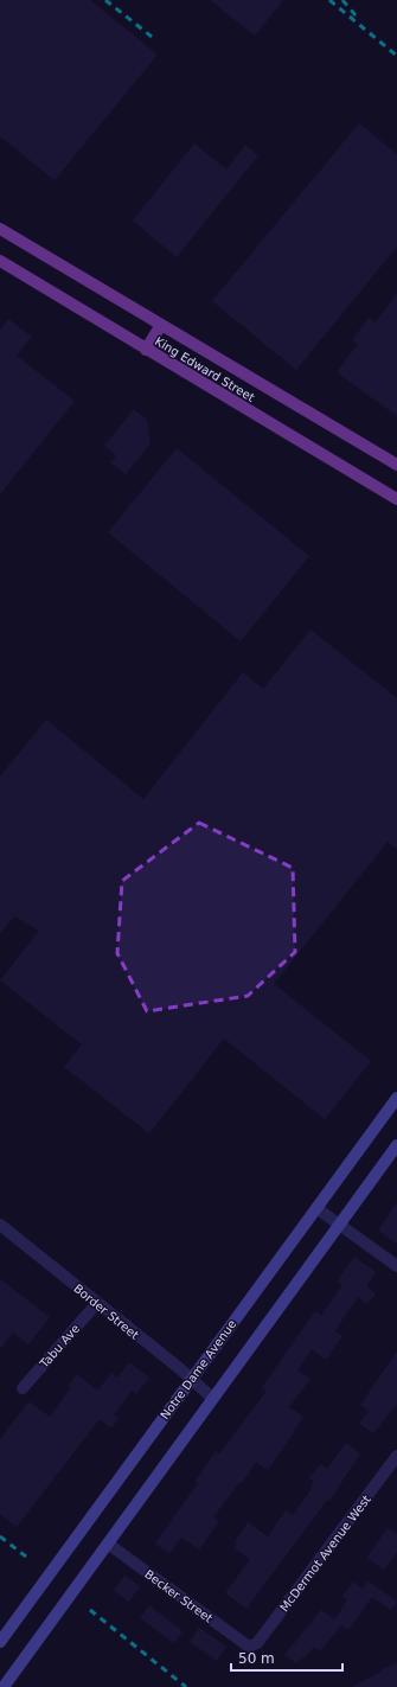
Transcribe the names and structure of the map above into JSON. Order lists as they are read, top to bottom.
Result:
{
  "streets": {
    "main road": ["King Edward Street", "Notre Dame Avenue"],
    "street": [
      "Border Street",
      "Tabu Ave",
      "McDermot Avenue West",
      "Becker Street"
    ]
  },
  "crossings": [
    ["Border Street", "Tabu Ave"],
    ["Border Street", "Notre Dame Avenue"],
    ["McDermot Avenue West", "Becker Street"]
  ],
  "scale_bar": "50 m"
}
